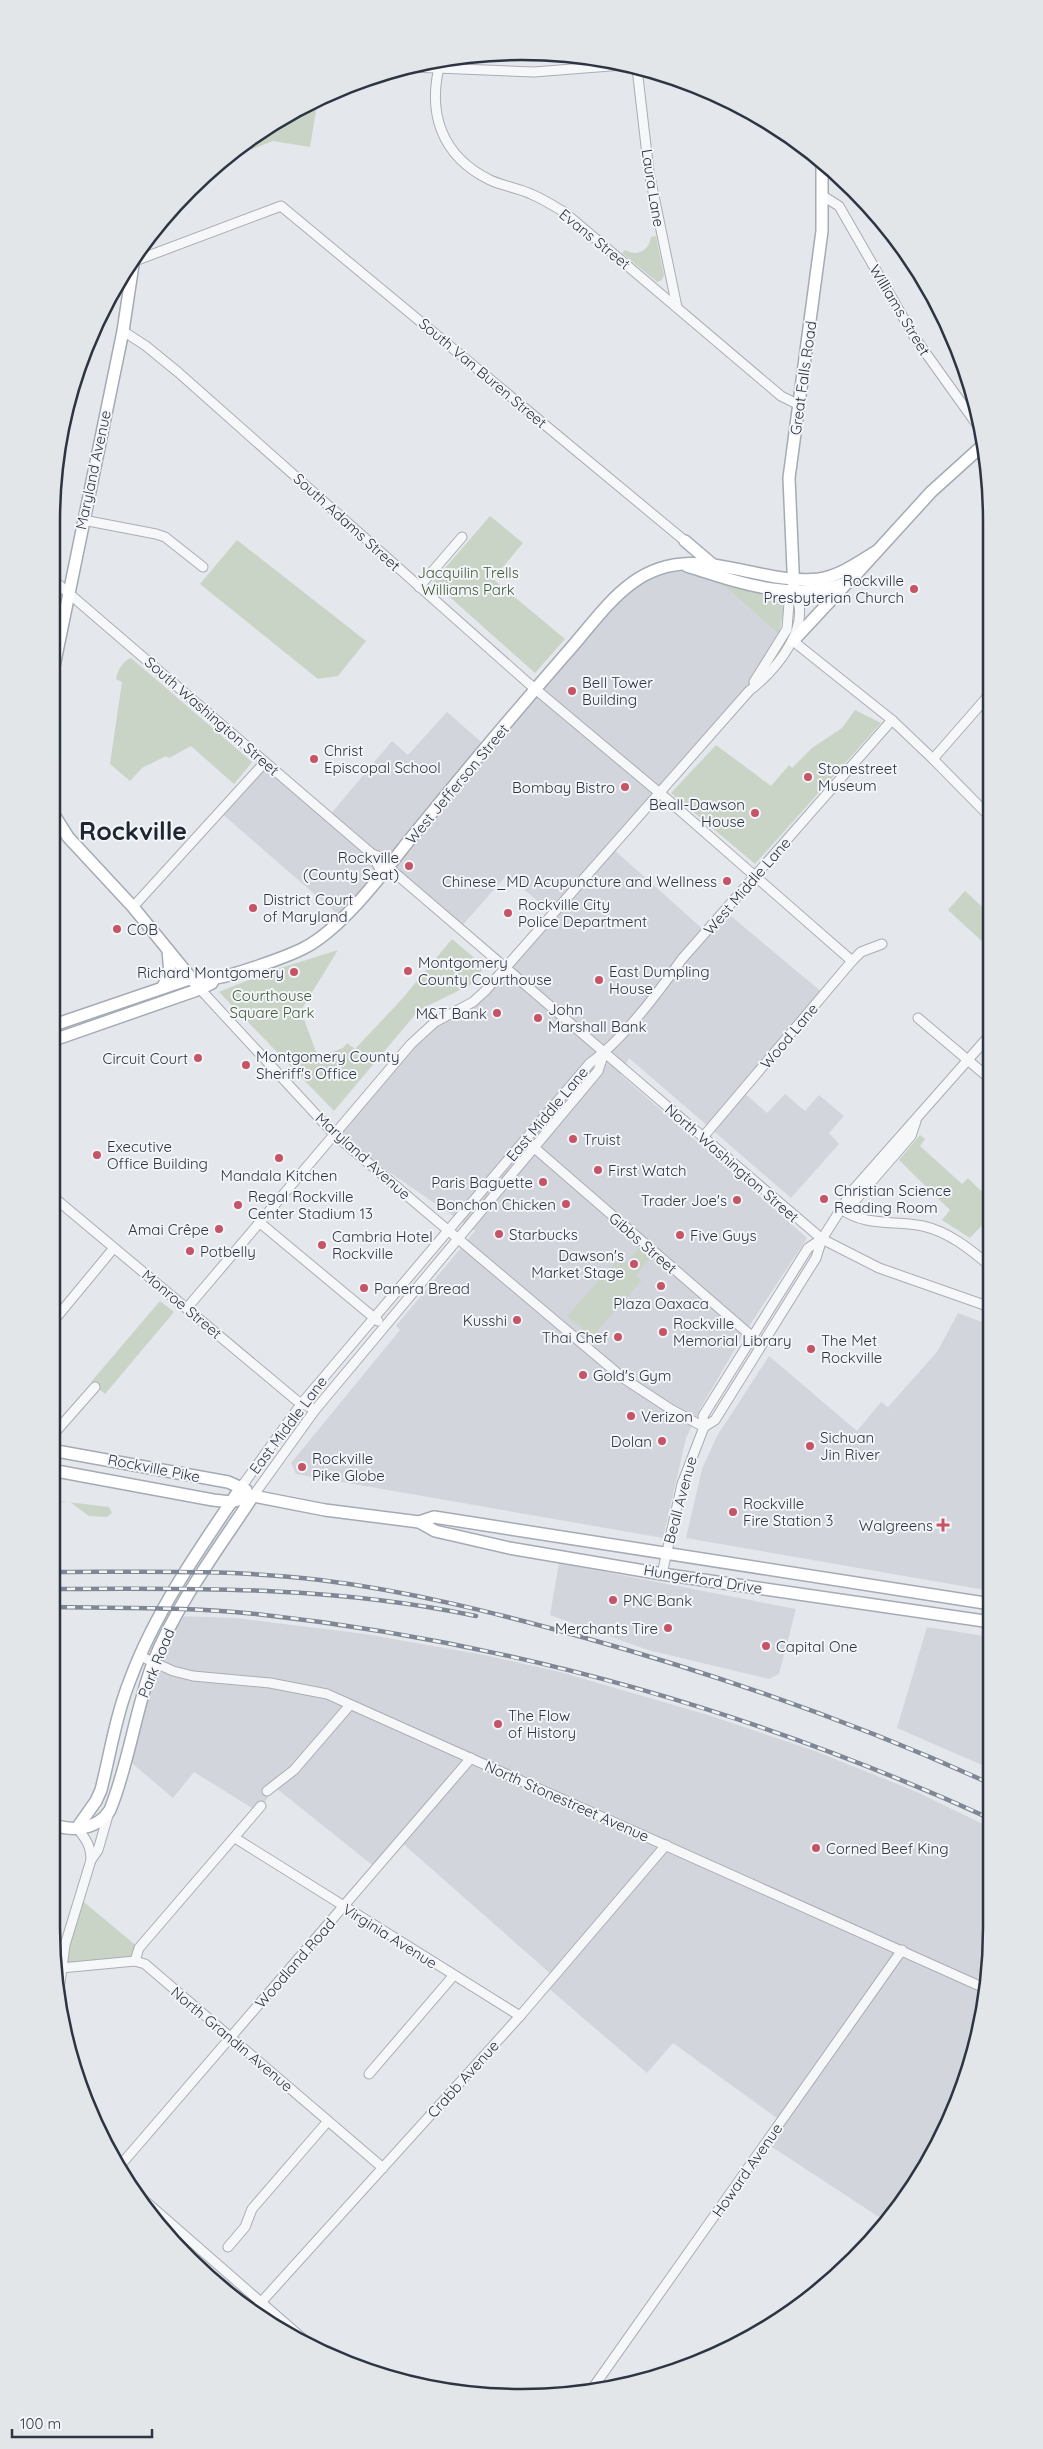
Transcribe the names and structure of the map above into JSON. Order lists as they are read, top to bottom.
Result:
{
  "streets": {
    "main road": [
      "Great Falls Road",
      "Maryland Avenue",
      "West Jefferson Street",
      "East Middle Lane",
      "Rockville Pike",
      "Hungerford Drive",
      "Park Road"
    ],
    "street": [
      "Laura Lane",
      "Evans Street",
      "Williams Street",
      "South Van Buren Street",
      "South Adams Street",
      "South Washington Street",
      "West Middle Lane",
      "Wood Lane",
      "North Washington Street",
      "Gibbs Street",
      "Monroe Street",
      "Beall Avenue",
      "North Stonestreet Avenue",
      "Virginia Avenue",
      "Woodland Road",
      "North Grandin Avenue",
      "Crabb Avenue",
      "Howard Avenue"
    ]
  },
  "crossings": [
    ["Laura Lane", "Evans Street"],
    ["Evans Street", "Great Falls Road"],
    ["Williams Street", "Great Falls Road"],
    ["Great Falls Road", "West Jefferson Street"],
    ["Maryland Avenue", "South Adams Street"],
    ["Maryland Avenue", "South Washington Street"],
    ["Maryland Avenue", "West Jefferson Street"],
    ["Maryland Avenue", "East Middle Lane"],
    ["Maryland Avenue", "Beall Avenue"],
    ["South Adams Street", "West Jefferson Street"],
    ["South Adams Street", "West Middle Lane"],
    ["South Adams Street", "Wood Lane"],
    ["South Washington Street", "West Jefferson Street"],
    ["South Washington Street", "North Washington Street"],
    ["West Middle Lane", "East Middle Lane"],
    ["West Middle Lane", "North Washington Street"],
    ["Wood Lane", "North Washington Street"],
    ["East Middle Lane", "North Washington Street"],
    ["East Middle Lane", "Gibbs Street"],
    ["East Middle Lane", "Monroe Street"],
    ["East Middle Lane", "Rockville Pike"],
    ["East Middle Lane", "Hungerford Drive"],
    ["East Middle Lane", "Park Road"],
    ["North Washington Street", "Beall Avenue"],
    ["Gibbs Street", "Beall Avenue"],
    ["Rockville Pike", "Hungerford Drive"],
    ["Rockville Pike", "Park Road"],
    ["Beall Avenue", "Hungerford Drive"],
    ["Hungerford Drive", "Park Road"],
    ["Park Road", "North Stonestreet Avenue"],
    ["North Stonestreet Avenue", "Woodland Road"],
    ["North Stonestreet Avenue", "Crabb Avenue"],
    ["North Stonestreet Avenue", "Howard Avenue"],
    ["Virginia Avenue", "Woodland Road"],
    ["Virginia Avenue", "Crabb Avenue"],
    ["Woodland Road", "North Grandin Avenue"],
    ["North Grandin Avenue", "Crabb Avenue"]
  ],
  "districts": ["Rockville"],
  "parks": ["Jacquilin Trells Williams Park", "Courthouse Square Park"],
  "places": {
    "other": [
      "Rockville Presbyterian Church",
      "Bell Tower Building",
      "Christ Episcopal School",
      "Stonestreet Museum",
      "Bombay Bistro",
      "Beall-Dawson House",
      "Rockville (County Seat)",
      "Chinese_MD Acupuncture and Wellness",
      "District Court of Maryland",
      "Rockville City Police Department",
      "COB",
      "Montgomery County Courthouse",
      "Richard Montgomery",
      "East Dumpling House",
      "M&T Bank",
      "John Marshall Bank",
      "Circuit Court",
      "Montgomery County Sheriff's Office",
      "Truist",
      "Executive Office Building",
      "Mandala Kitchen",
      "First Watch",
      "Paris Baguette",
      "Christian Science Reading Room",
      "Trader Joe's",
      "Bonchon Chicken",
      "Regal Rockville Center Stadium 13",
      "Amai Crêpe",
      "Starbucks",
      "Five Guys",
      "Cambria Hotel Rockville",
      "Potbelly",
      "Dawson's Market Stage",
      "Plaza Oaxaca",
      "Panera Bread",
      "Kusshi",
      "Rockville Memorial Library",
      "Thai Chef",
      "The Met Rockville",
      "Gold's Gym",
      "Verizon",
      "Dolan",
      "Sichuan Jin River",
      "Rockville Pike Globe",
      "Rockville Fire Station 3",
      "PNC Bank",
      "Merchants Tire",
      "Capital One",
      "The Flow of History",
      "Corned Beef King"
    ],
    "health": ["Walgreens"]
  },
  "scale_bar": "100 m"
}
